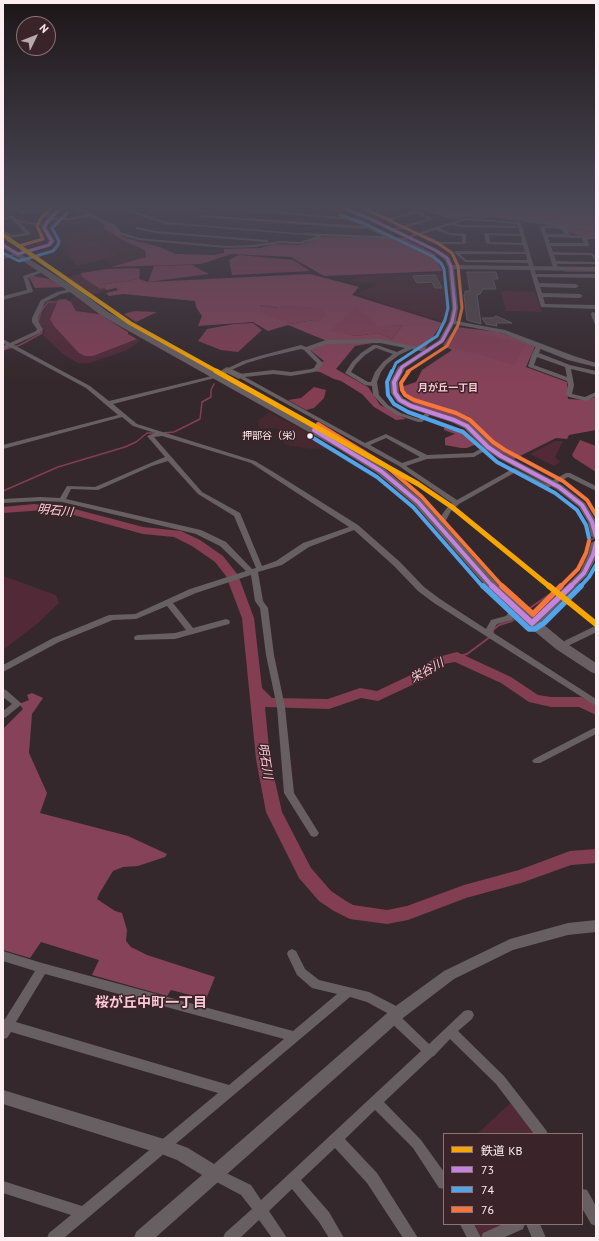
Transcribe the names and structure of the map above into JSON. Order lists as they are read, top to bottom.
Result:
{
  "districts": ["月が丘一丁目", "桜が丘中町一丁目"],
  "water": ["明石川", "栄谷川"],
  "places": ["押部谷（栄）"],
  "lines": [
    "rail line KB",
    "transit line 73",
    "transit line 74",
    "transit line 76"
  ],
  "legend": [
    "鉄道 KB",
    "73",
    "74",
    "76"
  ],
  "north": "top right"
}
